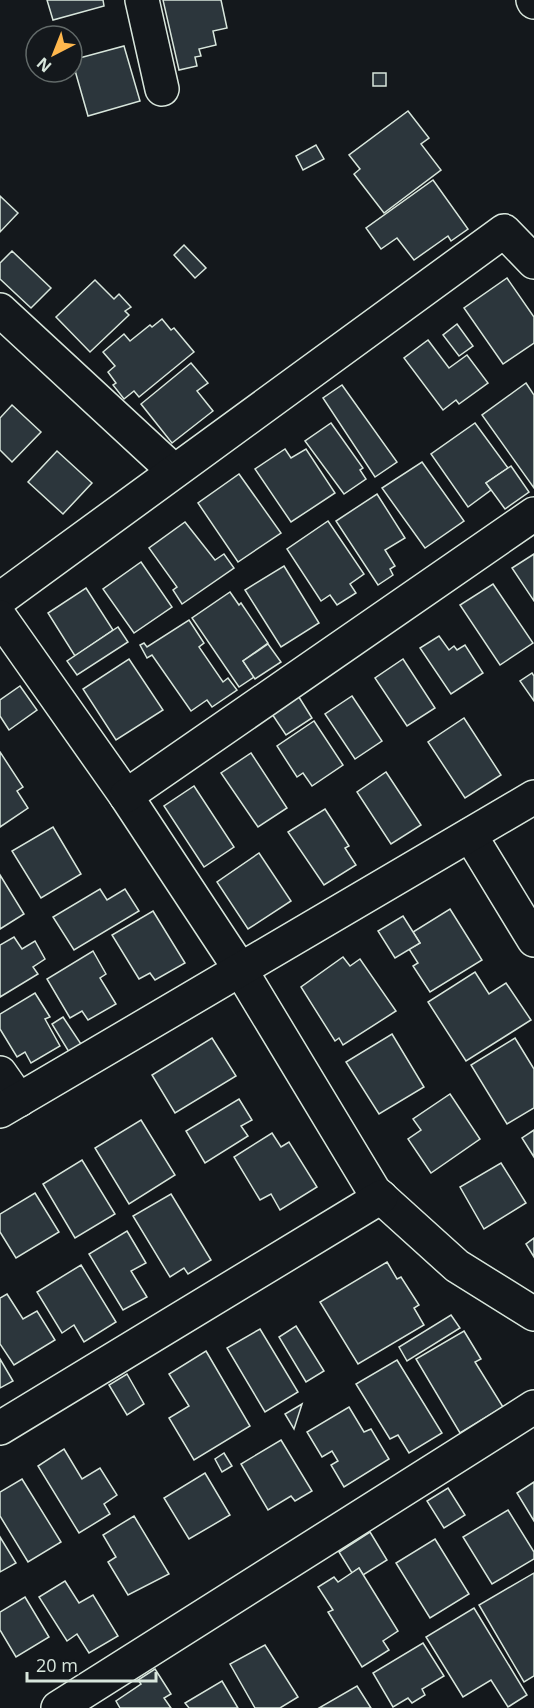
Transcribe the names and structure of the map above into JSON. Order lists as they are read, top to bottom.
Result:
{
  "scale_bar": "20 m",
  "north": "bottom left"
}
